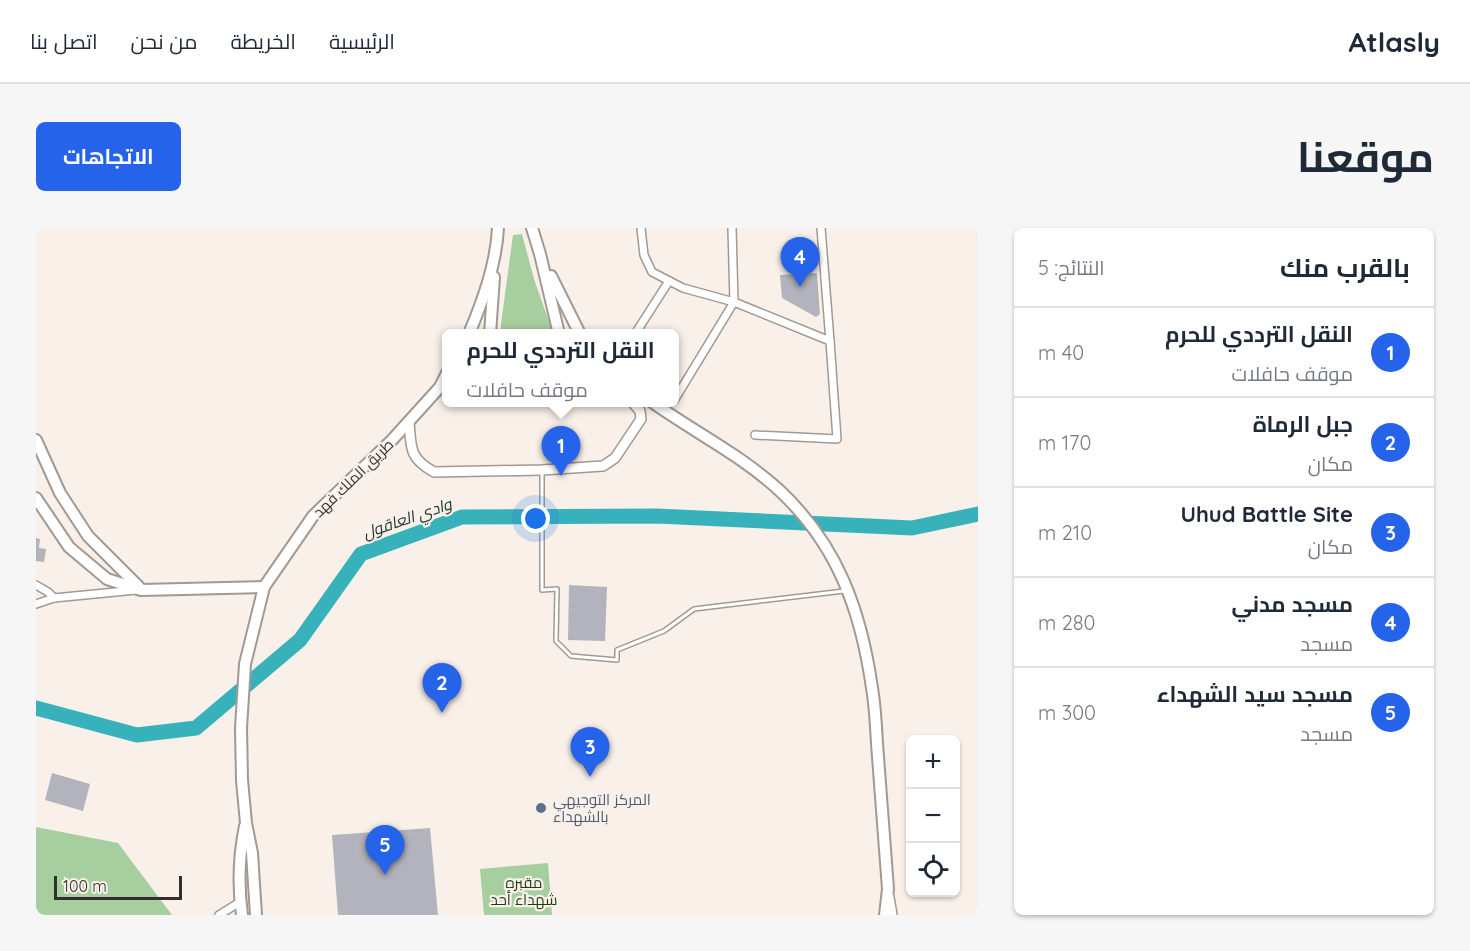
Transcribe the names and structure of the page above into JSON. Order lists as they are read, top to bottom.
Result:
{
  "streets": {
    "main road": ["طريق الملك فهد"]
  },
  "water": ["وادي العاقول"],
  "parks": ["مقبره شهداء أحد"],
  "places": ["المركز التوجيهي بالشهداء"],
  "scale_bar": "100 m",
  "page": {
    "header": "Atlasly",
    "nav": [
      "الرئيسية",
      "الخريطة",
      "من نحن",
      "اتصل بنا"
    ],
    "title": "موقعنا",
    "buttons": "الاتجاهات",
    "heading": ["بالقرب منك", "النتائج: 5"],
    "pins": [
      "4",
      "1",
      "2",
      "3",
      "5"
    ],
    "list": [
      {
        "mark": "1",
        "name": "النقل الترددي للحرم",
        "note": "موقف حافلات",
        "value": "40 m"
      },
      {
        "mark": "2",
        "name": "جبل الرماة",
        "note": "مكان",
        "value": "170 m"
      },
      {
        "mark": "3",
        "name": "Uhud Battle Site",
        "note": "مكان",
        "value": "210 m"
      },
      {
        "mark": "4",
        "name": "مسجد مدني",
        "note": "مسجد",
        "value": "280 m"
      },
      {
        "mark": "5",
        "name": "مسجد سيد الشهداء",
        "note": "مسجد",
        "value": "300 m"
      }
    ],
    "popup": ["النقل الترددي للحرم", "موقف حافلات"],
    "map_buttons": ["+", "−"],
    "scale": "100 m"
  }
}
